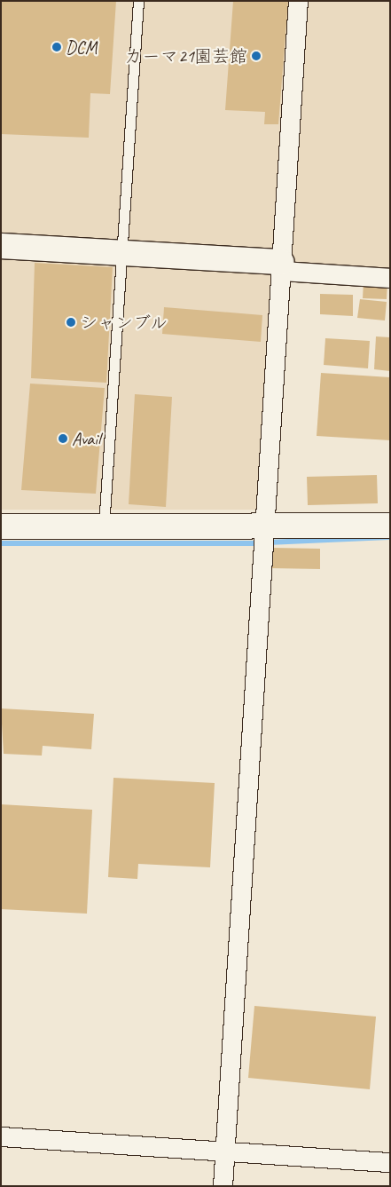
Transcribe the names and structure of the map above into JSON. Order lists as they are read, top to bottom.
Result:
{
  "places": [
    "DCM",
    "カーマ21園芸館",
    "シャンブル",
    "Avail"
  ]
}
